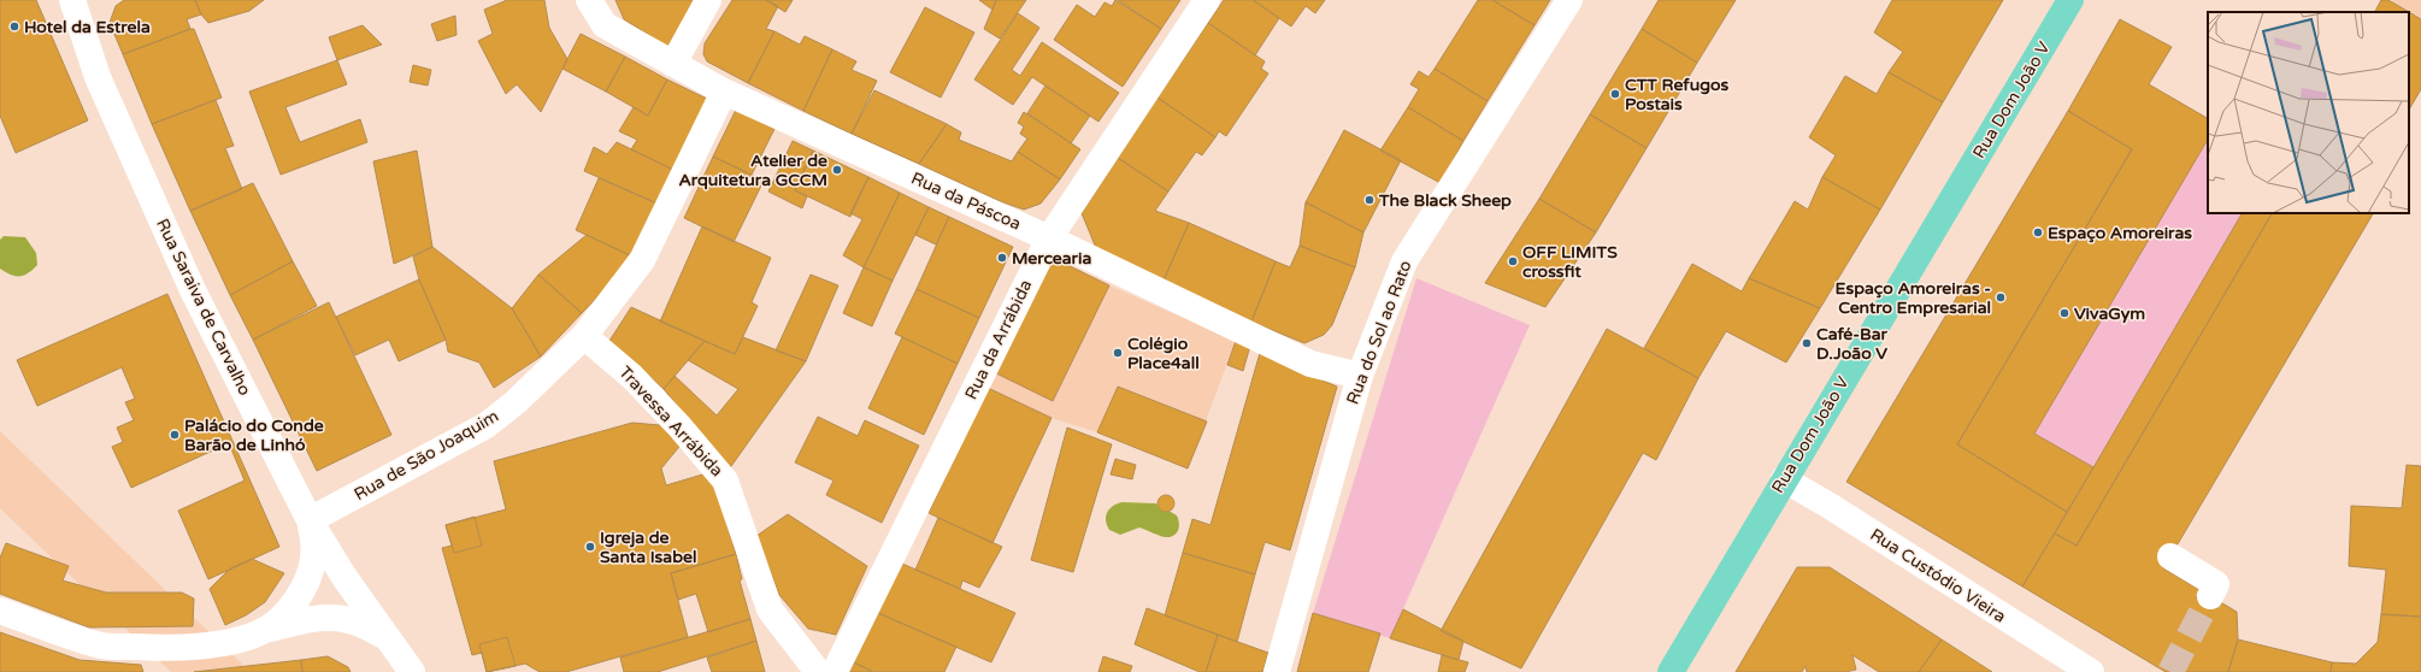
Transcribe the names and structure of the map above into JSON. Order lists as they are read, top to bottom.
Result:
{
  "streets": {
    "main road": ["Rua Dom João V"],
    "street": [
      "Rua da Páscoa",
      "Rua Saraiva de Carvalho",
      "Rua do Sol ao Rato",
      "Rua da Arrábida",
      "Travessa Arrábida",
      "Rua de São Joaquim",
      "Rua Custódio Vieira"
    ]
  },
  "crossings": [
    ["Rua Dom João V", "Rua Custódio Vieira"],
    ["Rua da Páscoa", "Rua do Sol ao Rato"],
    ["Rua da Páscoa", "Rua da Arrábida"],
    ["Rua da Páscoa", "Rua de São Joaquim"],
    ["Rua Saraiva de Carvalho", "Rua de São Joaquim"],
    ["Travessa Arrábida", "Rua de São Joaquim"]
  ],
  "places": [
    "Hotel da Estrela",
    "CTT Refugos Postais",
    "Atelier de Arquitetura GCCM",
    "The Black Sheep",
    "Espaço Amoreiras",
    "Mercearia",
    "OFF LIMITS crossfit",
    "Espaço Amoreiras - Centro Empresarial",
    "VivaGym",
    "Café-Bar D.João V",
    "Colégio Place4all",
    "Palácio do Conde Barão de Linhó",
    "Igreja de Santa Isabel"
  ]
}
